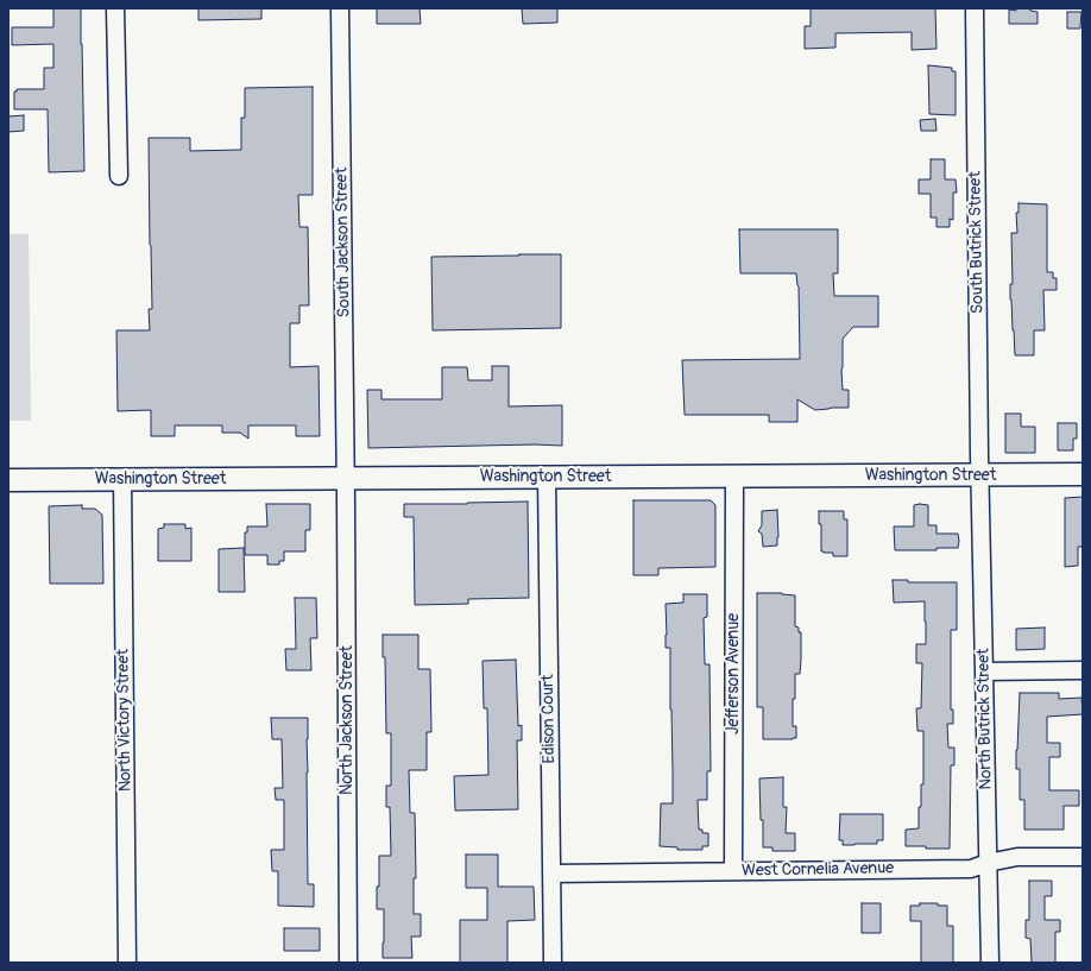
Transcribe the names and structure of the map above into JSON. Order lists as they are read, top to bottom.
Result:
{
  "streets": {
    "main road": ["Washington Street"],
    "street": [
      "South Jackson Street",
      "South Butrick Street",
      "Jefferson Avenue",
      "Edison Court",
      "North Butrick Street",
      "North Victory Street",
      "North Jackson Street",
      "West Cornelia Avenue"
    ]
  },
  "crossings": [
    ["South Jackson Street", "Washington Street"],
    ["South Jackson Street", "North Jackson Street"],
    ["South Butrick Street", "Washington Street"],
    ["South Butrick Street", "North Butrick Street"],
    ["Washington Street", "Jefferson Avenue"],
    ["Washington Street", "Edison Court"],
    ["Washington Street", "North Butrick Street"],
    ["Washington Street", "North Victory Street"],
    ["Washington Street", "North Jackson Street"],
    ["Jefferson Avenue", "West Cornelia Avenue"],
    ["Edison Court", "West Cornelia Avenue"],
    ["North Butrick Street", "West Cornelia Avenue"]
  ]
}
